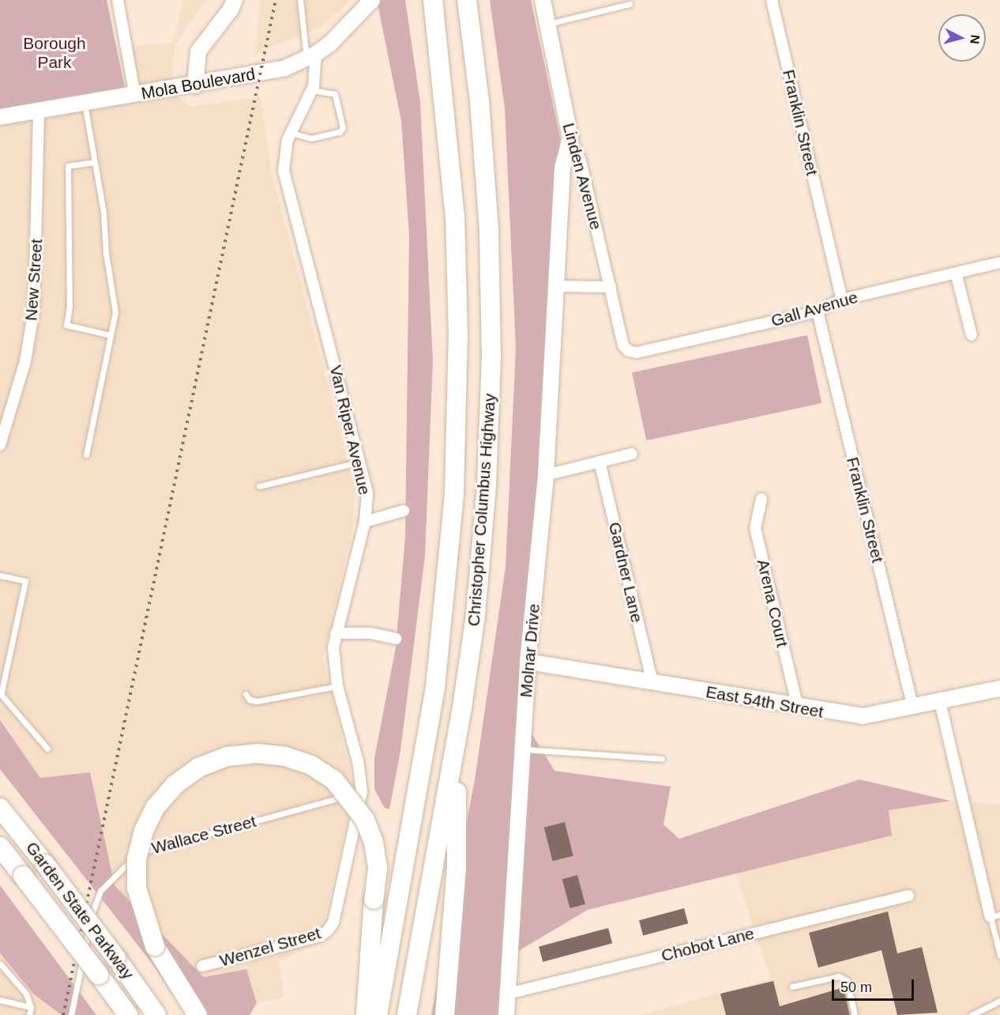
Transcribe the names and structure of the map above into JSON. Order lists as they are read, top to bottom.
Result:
{
  "streets": {
    "highway": ["Christopher Columbus Highway", "Garden State Parkway"],
    "street": [
      "Mola Boulevard",
      "Franklin Street",
      "Linden Avenue",
      "New Street",
      "Gall Avenue",
      "Van Riper Avenue",
      "Gardner Lane",
      "Arena Court",
      "Molnar Drive",
      "East 54th Street",
      "Chobot Lane",
      "Wenzel Street"
    ],
    "lane": ["Wallace Street"]
  },
  "crossings": [
    ["Mola Boulevard", "New Street"],
    ["Mola Boulevard", "Van Riper Avenue"],
    ["Franklin Street", "Gall Avenue"],
    ["Franklin Street", "East 54th Street"],
    ["Linden Avenue", "Gall Avenue"],
    ["Linden Avenue", "Molnar Drive"],
    ["Van Riper Avenue", "Wallace Street"],
    ["Van Riper Avenue", "Wenzel Street"],
    ["Gardner Lane", "East 54th Street"],
    ["Arena Court", "East 54th Street"],
    ["Molnar Drive", "East 54th Street"],
    ["Molnar Drive", "Chobot Lane"]
  ],
  "parks": ["Borough Park"],
  "scale_bar": "50 m",
  "north": "right"
}
